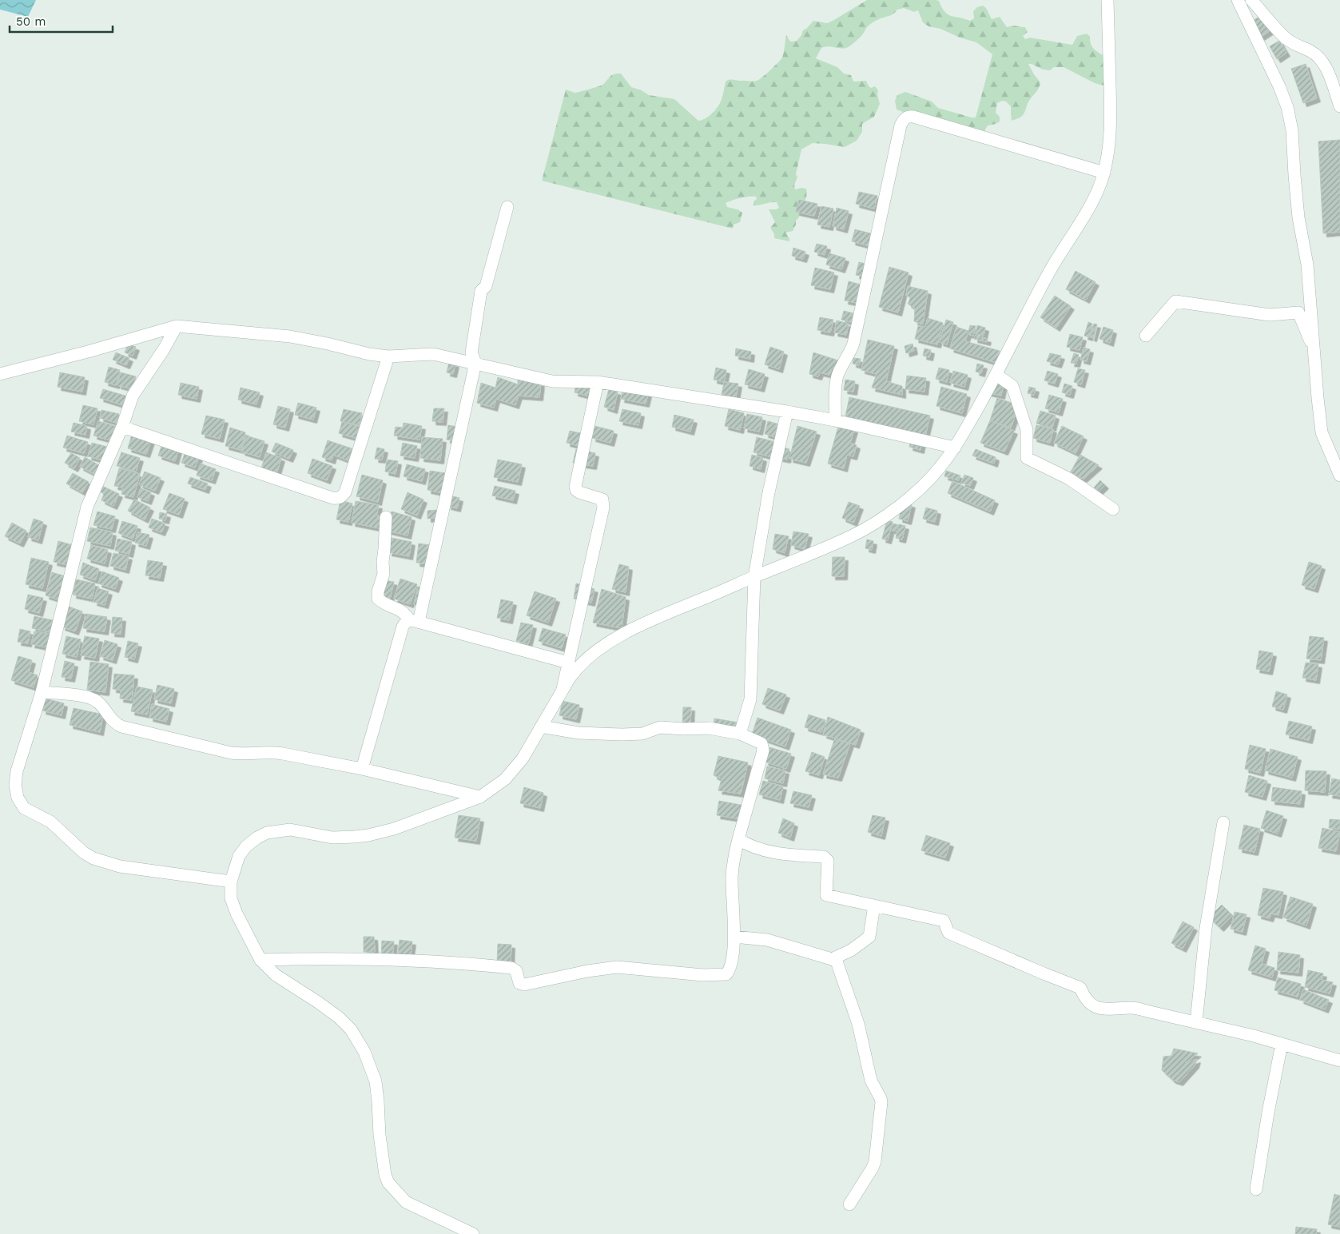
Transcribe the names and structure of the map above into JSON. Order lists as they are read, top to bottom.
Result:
{
  "scale_bar": "50 m"
}
